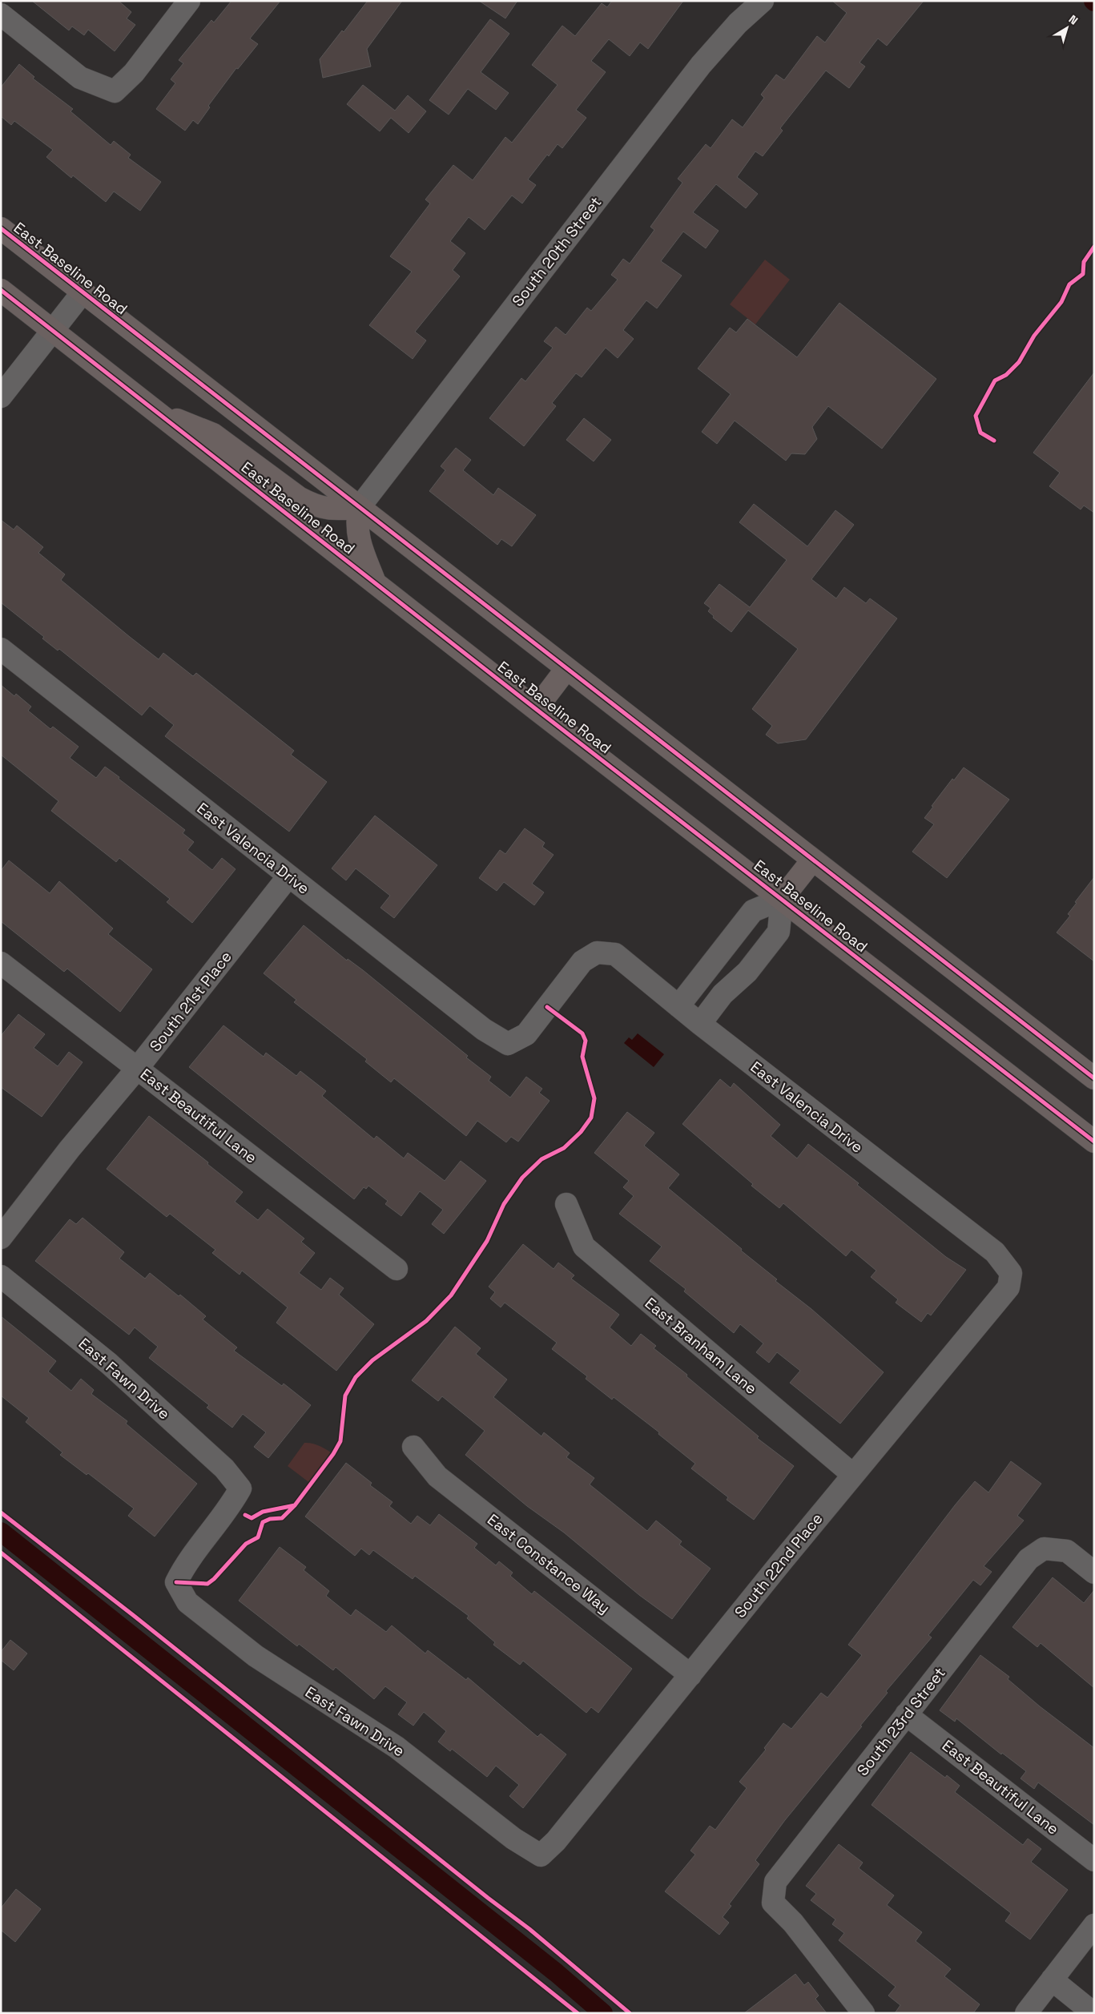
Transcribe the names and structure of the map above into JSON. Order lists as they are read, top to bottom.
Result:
{
  "streets": {
    "main road": ["East Baseline Road"],
    "street": [
      "South 20th Street",
      "East Valencia Drive",
      "South 21st Place",
      "East Beautiful Lane",
      "East Branham Lane",
      "East Fawn Drive",
      "East Constance Way",
      "South 22nd Place",
      "South 23rd Street"
    ]
  },
  "crossings": [
    ["South 20th Street", "East Baseline Road"],
    ["East Valencia Drive", "South 21st Place"],
    ["East Valencia Drive", "South 22nd Place"],
    ["South 21st Place", "East Beautiful Lane"],
    ["East Beautiful Lane", "South 23rd Street"],
    ["East Branham Lane", "South 22nd Place"],
    ["East Fawn Drive", "South 22nd Place"],
    ["East Constance Way", "South 22nd Place"]
  ],
  "north": "top right"
}
